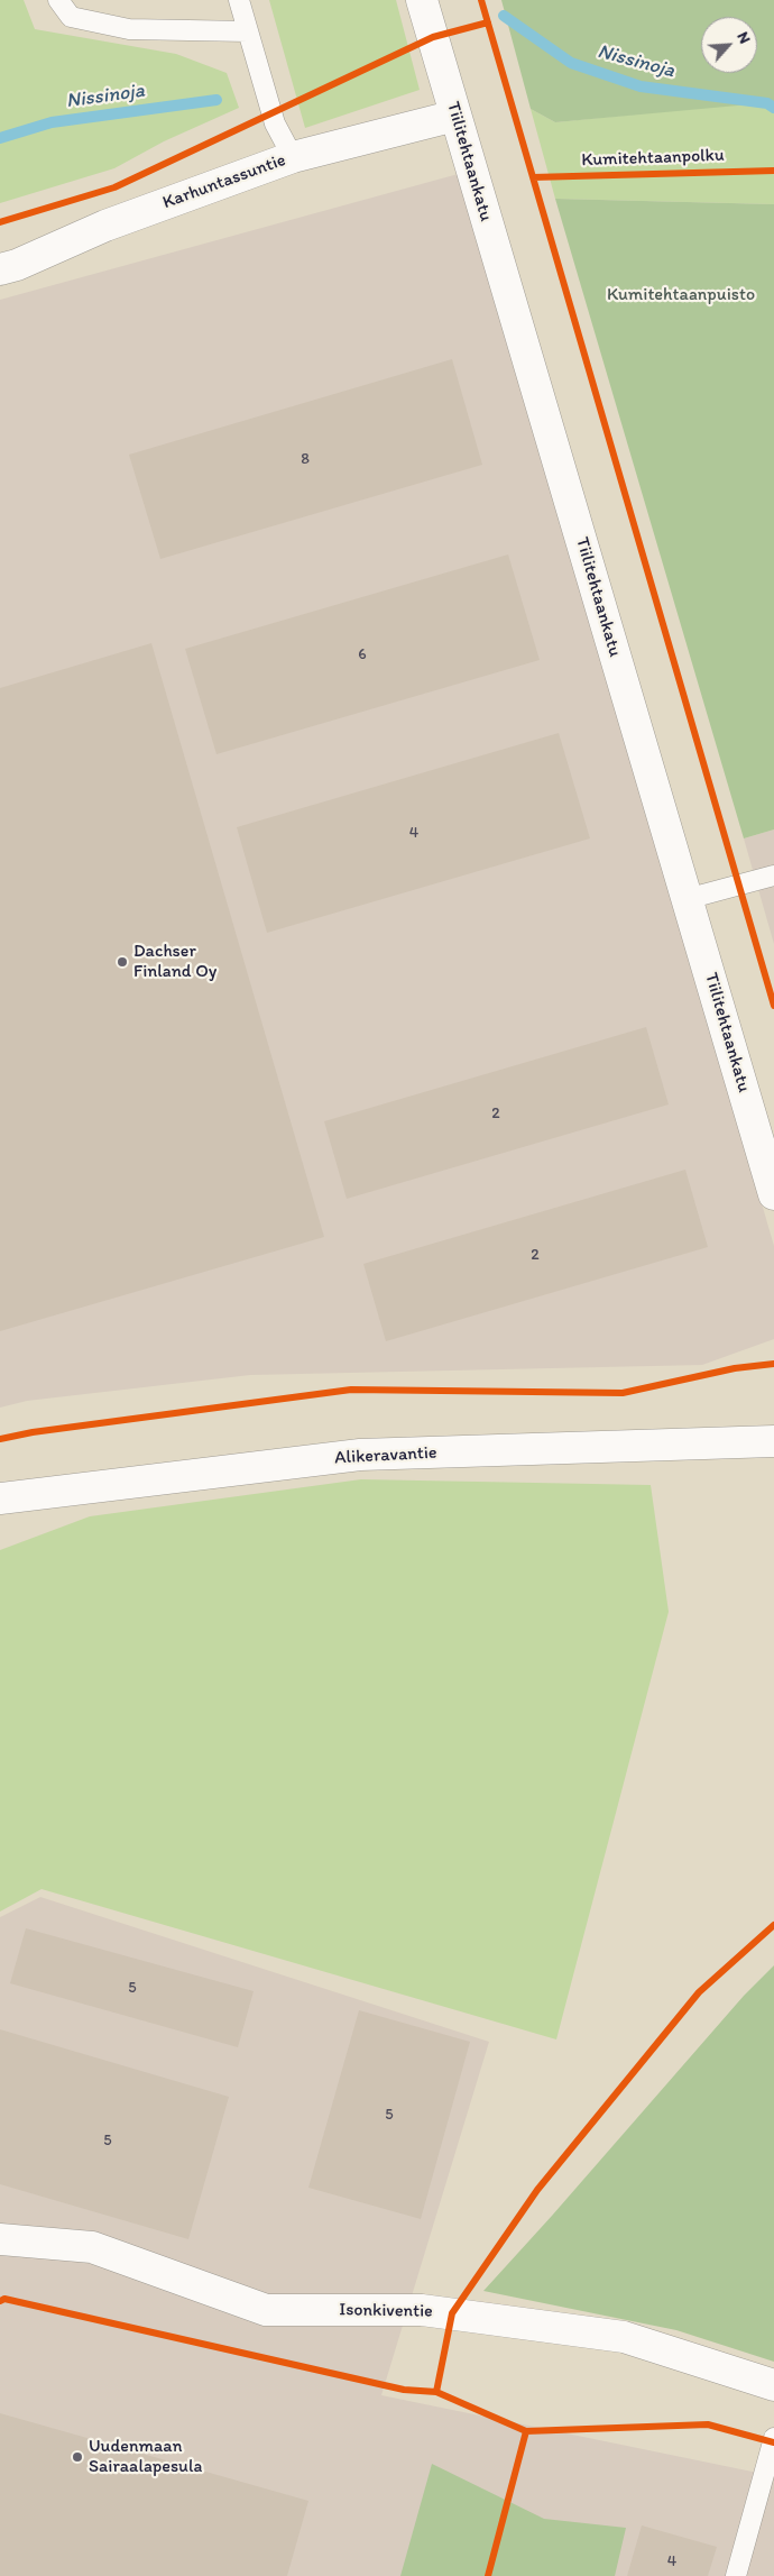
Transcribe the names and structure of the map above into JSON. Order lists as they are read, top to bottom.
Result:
{
  "streets": {
    "street": [
      "Tiilitehtaankatu",
      "Karhuntassuntie",
      "Alikeravantie",
      "Isonkiventie"
    ],
    "cycle path": ["Kumitehtaanpolku"]
  },
  "crossings": [
    ["Tiilitehtaankatu", "Karhuntassuntie"]
  ],
  "water": ["Nissinoja"],
  "parks": ["Kumitehtaanpuisto"],
  "places": ["Dachser Finland Oy", "Uudenmaan Sairaalapesula"],
  "house_numbers": [
    "8",
    "6",
    "4",
    "2",
    "2",
    "5",
    "5",
    "5",
    "4"
  ],
  "north": "top right"
}
